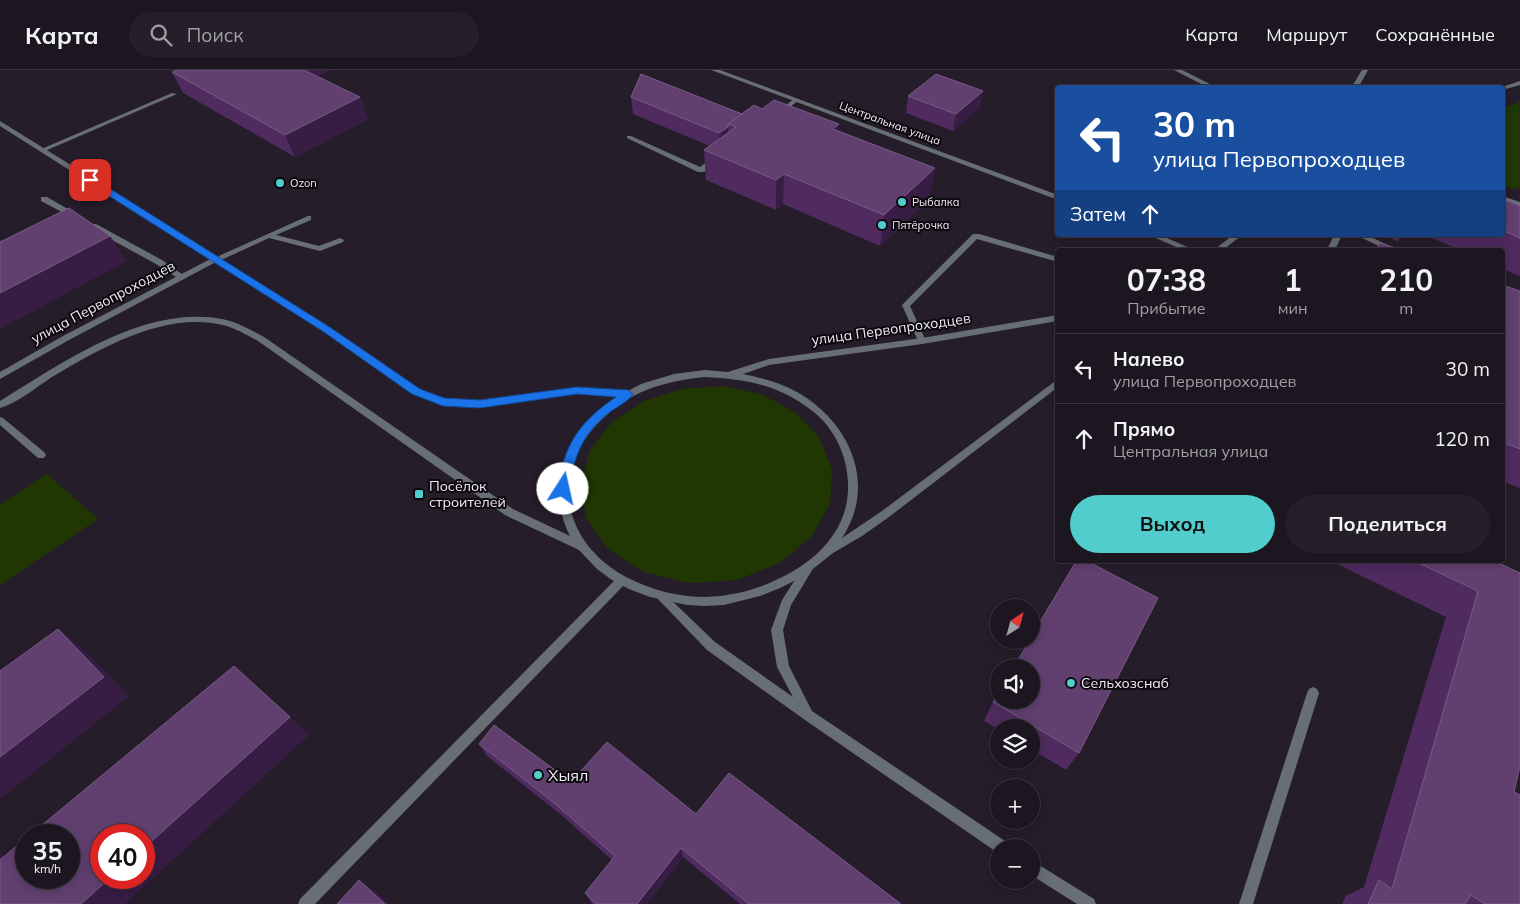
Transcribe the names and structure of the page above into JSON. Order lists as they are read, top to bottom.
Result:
{
  "streets": {
    "street": ["Центральная улица", "улица Первопроходцев"]
  },
  "places": {
    "other": [
      "Ozon",
      "Рыбалка",
      "Пятёрочка",
      "Сельхозснаб",
      "Хыял"
    ],
    "transit": ["Посёлок строителей"]
  },
  "north": "top right",
  "page": {
    "header": "Карта",
    "search": "Поиск",
    "nav": ["Карта", "Маршрут", "Сохранённые"],
    "turn": ["30 m", "улица Первопроходцев"],
    "then": "Затем",
    "eta": [
      "07:38",
      "Прибытие",
      "1",
      "мин",
      "210",
      "m"
    ],
    "list": [
      {
        "name": "Налево",
        "note": "улица Первопроходцев",
        "value": "30 m"
      },
      {
        "name": "Прямо",
        "note": "Центральная улица",
        "value": "120 m"
      }
    ],
    "buttons": ["Выход", "Поделиться"],
    "map_buttons": ["+", "−"],
    "speed": "35 km/h",
    "limit": "40"
  }
}
